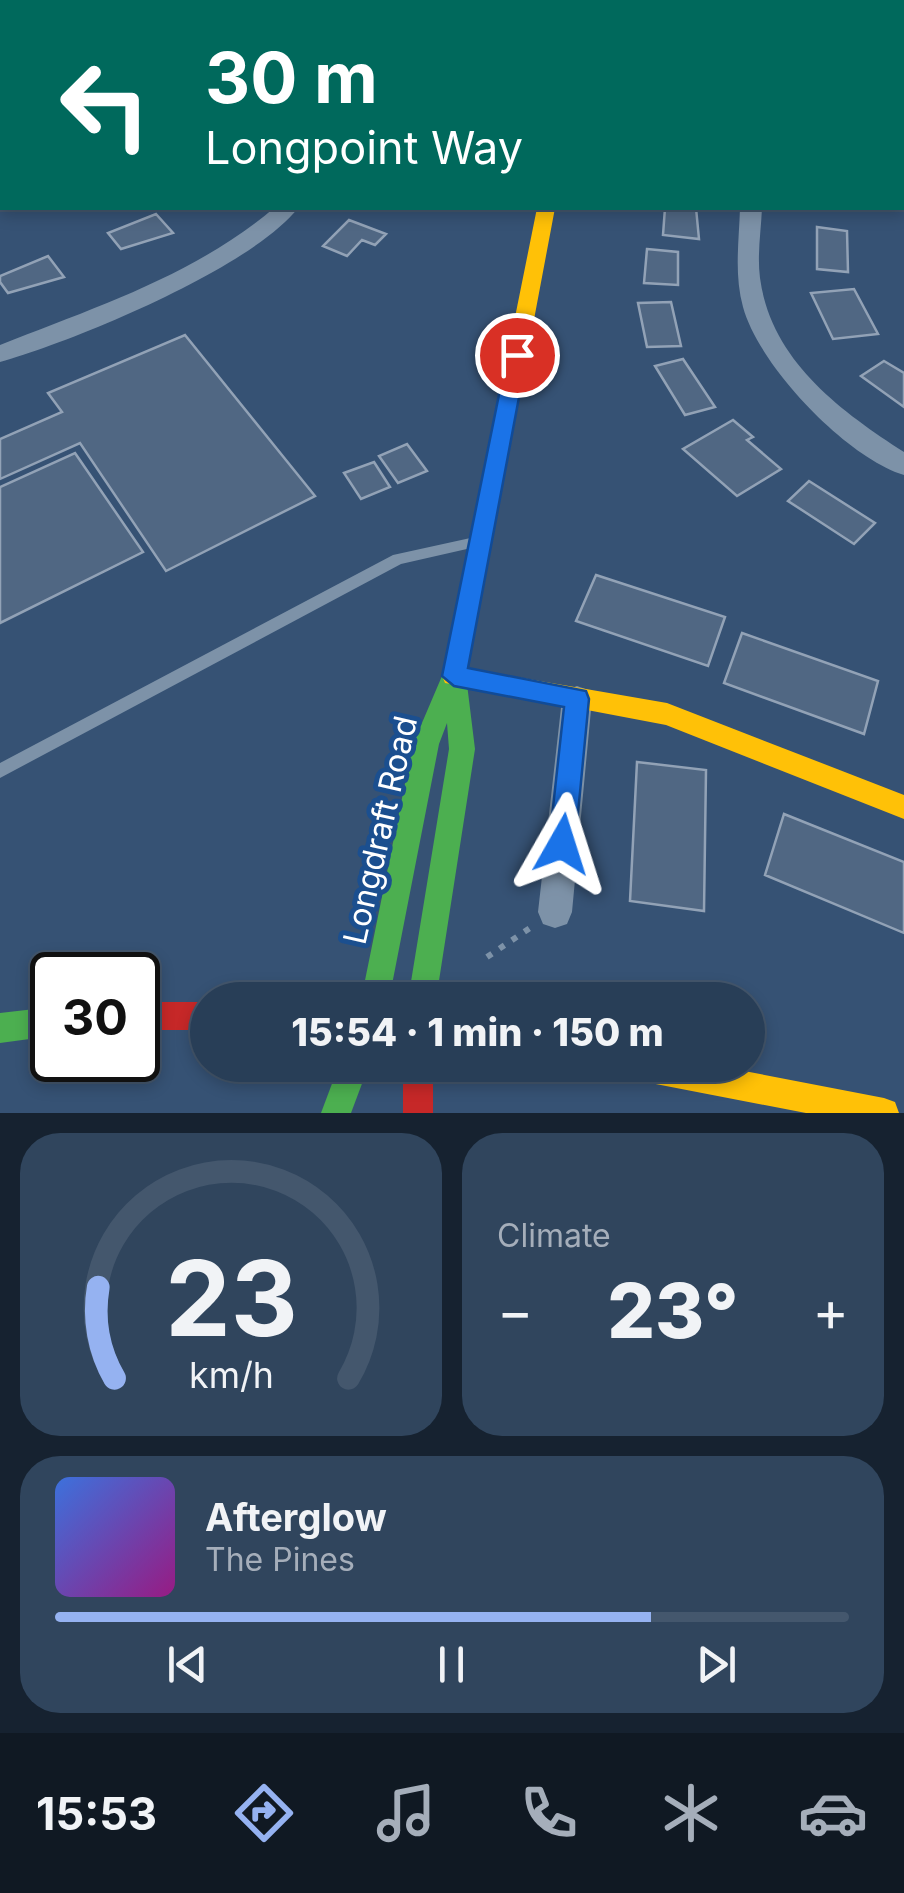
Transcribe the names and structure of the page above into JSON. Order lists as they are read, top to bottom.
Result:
{
  "streets": {
    "street": ["Longdraft Road"]
  },
  "page": {
    "turn": ["30 m", "Longpoint Way"],
    "limit": "30",
    "trip": "15:54 · 1 min · 150 m",
    "tile": "Climate",
    "heat": ["−", "23°", "+"],
    "song": ["Afterglow", "The Pines"],
    "tabs": "15:53",
    "gauge": ["23", "km/h"]
  }
}
